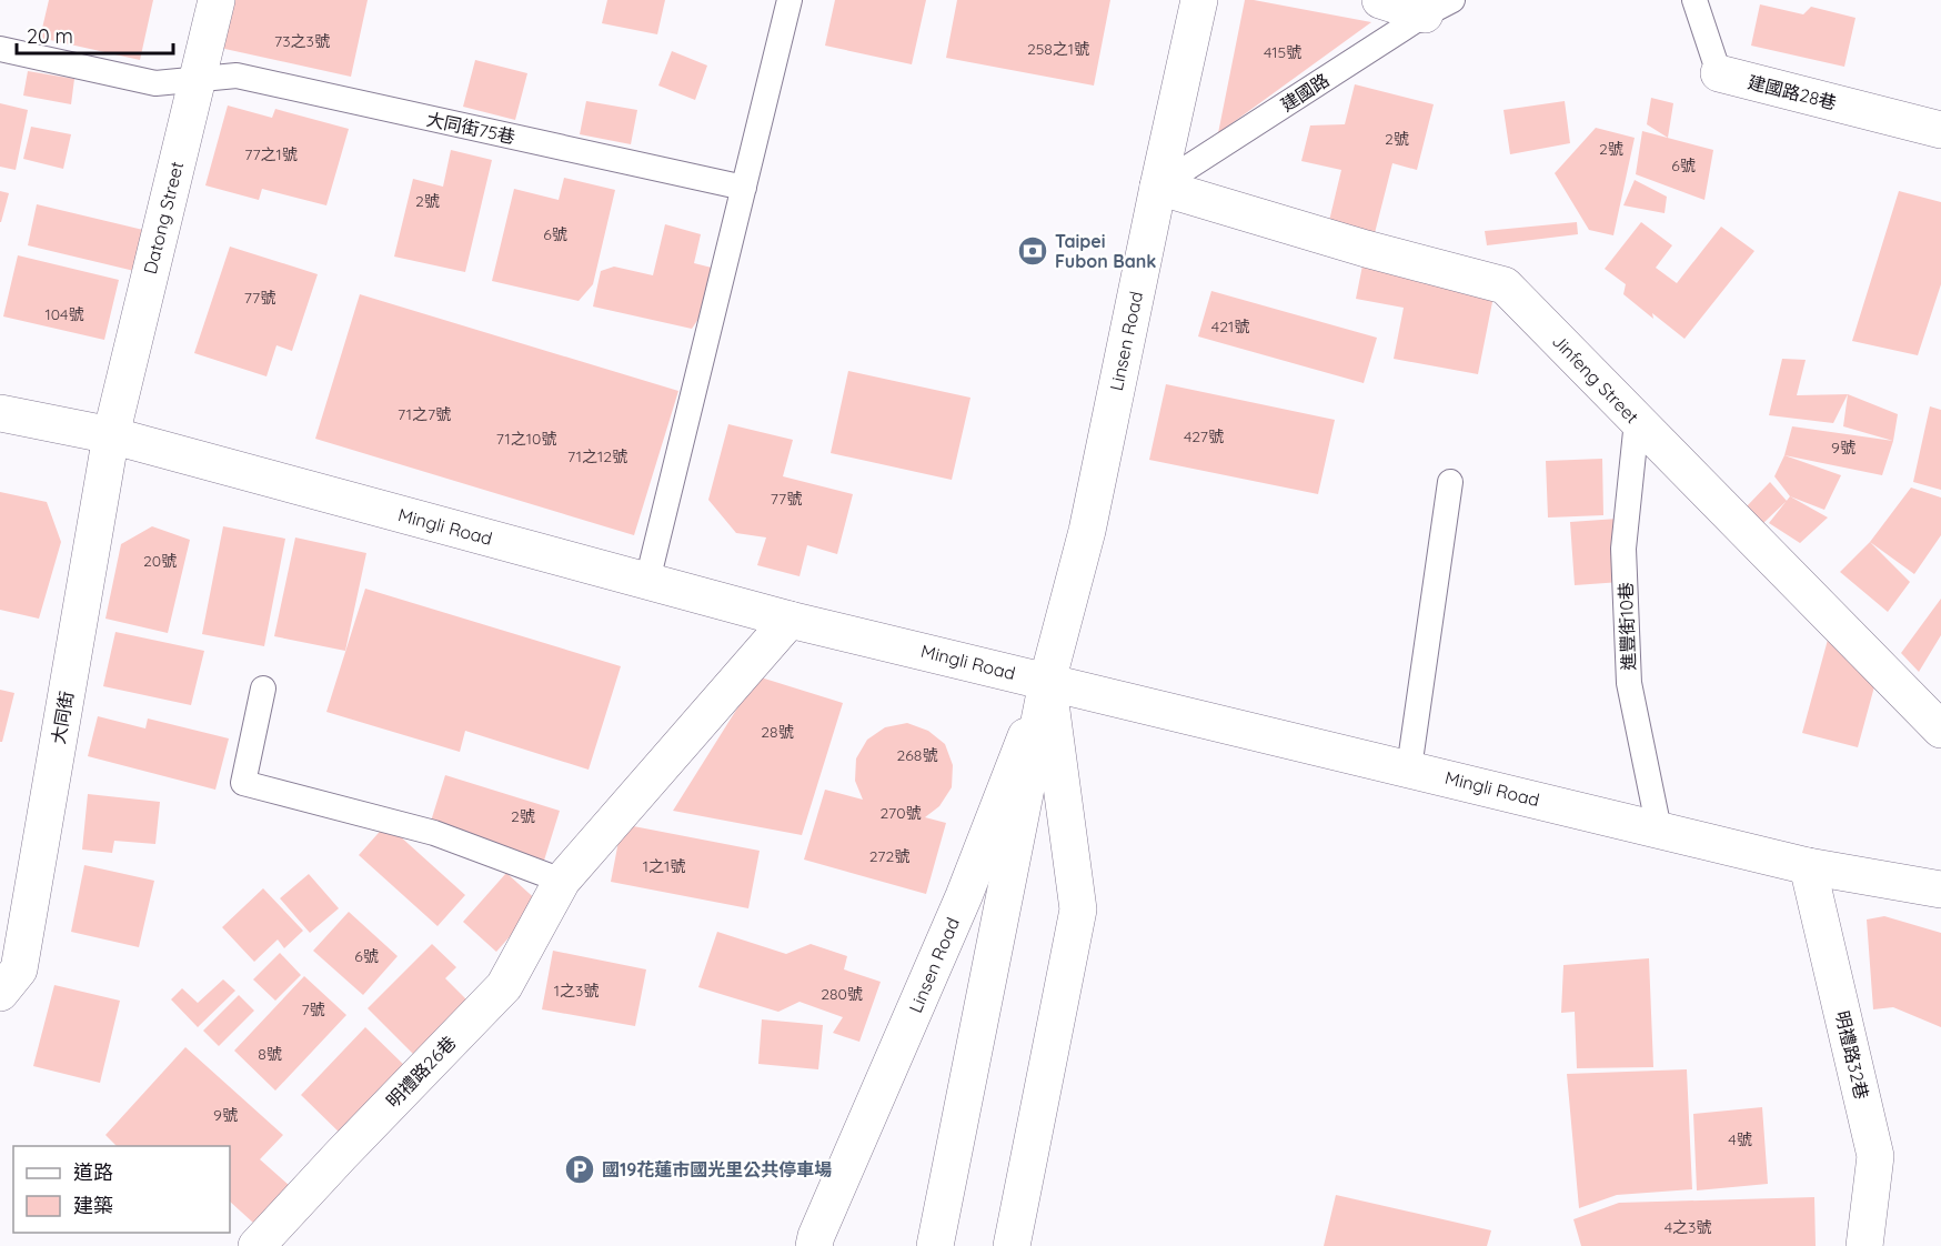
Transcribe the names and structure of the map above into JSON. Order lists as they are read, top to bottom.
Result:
{
  "streets": {
    "street": [
      "建國路28巷",
      "Datong Street",
      "Linsen Road",
      "Jinfeng Street",
      "Mingli Road",
      "大同街",
      "明禮路32巷",
      "明禮路26巷"
    ],
    "lane": ["建國路", "大同街75巷", "進豐街10巷"]
  },
  "crossings": [
    ["建國路", "Linsen Road"],
    ["建國路", "Jinfeng Street"],
    ["大同街75巷", "Datong Street"],
    ["Datong Street", "Mingli Road"],
    ["Datong Street", "大同街"],
    ["Linsen Road", "Jinfeng Street"],
    ["Linsen Road", "Mingli Road"],
    ["Jinfeng Street", "進豐街10巷"],
    ["Mingli Road", "進豐街10巷"],
    ["Mingli Road", "大同街"],
    ["Mingli Road", "明禮路32巷"],
    ["Mingli Road", "明禮路26巷"]
  ],
  "places": {
    "bank": ["Taipei Fubon Bank"],
    "parking": ["國19花蓮市國光里公共停車場"]
  },
  "house_numbers": [
    "73之3號",
    "258之1號",
    "415號",
    "2號",
    "2號",
    "77之1號",
    "6號",
    "2號",
    "6號",
    "77號",
    "104號",
    "421號",
    "71之7號",
    "427號",
    "71之10號",
    "9號",
    "71之12號",
    "77號",
    "20號",
    "28號",
    "268號",
    "270號",
    "2號",
    "272號",
    "1之1號",
    "6號",
    "1之3號",
    "280號",
    "7號",
    "8號",
    "9號",
    "4號",
    "4之3號"
  ],
  "legend": ["道路", "建築"],
  "scale_bar": "20 m"
}
